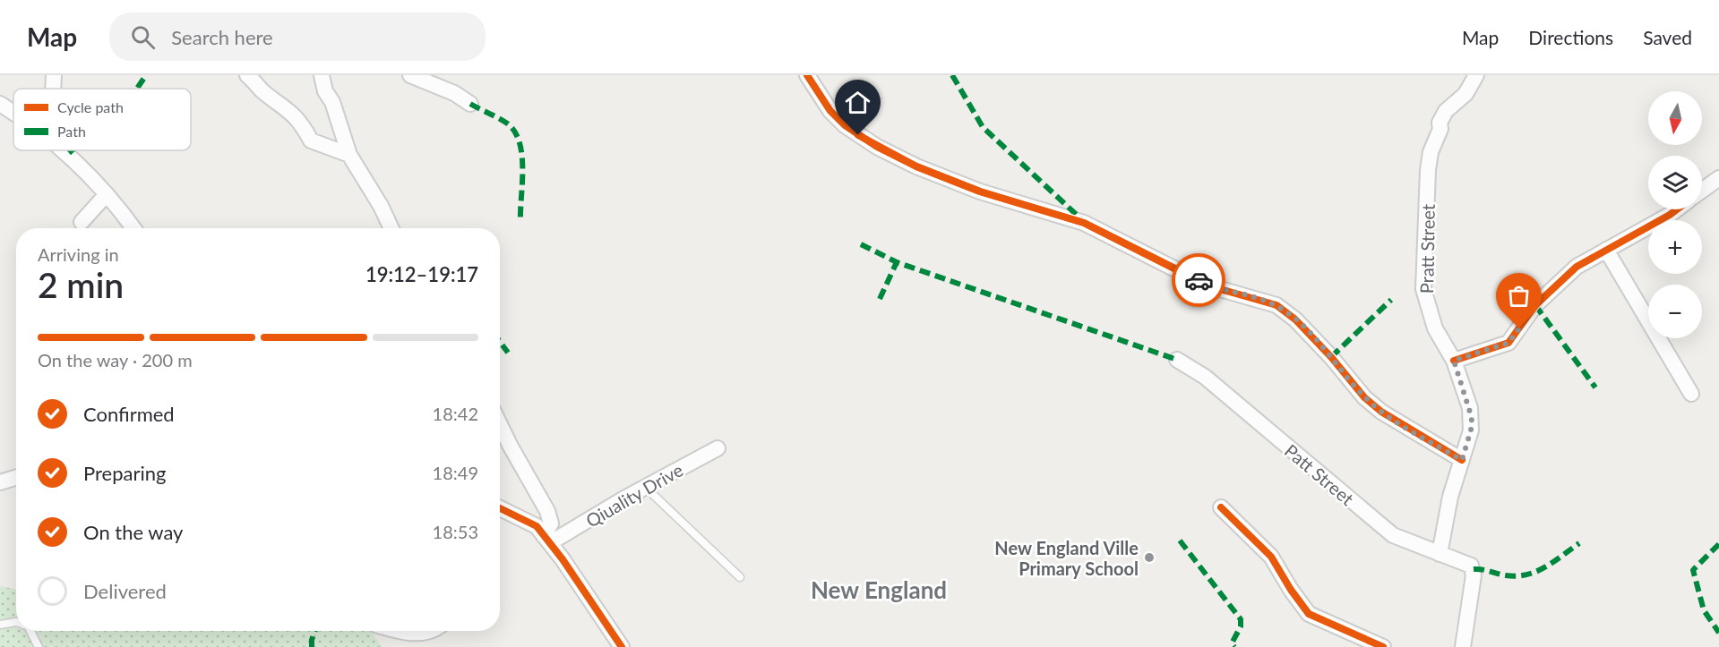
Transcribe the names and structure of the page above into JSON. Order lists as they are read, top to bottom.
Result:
{
  "streets": {
    "street": ["Pratt Street", "Patt Street", "Qiuality Drive"]
  },
  "crossings": [
    ["Pratt Street", "Patt Street"]
  ],
  "districts": ["New England"],
  "places": ["New England Ville Primary School"],
  "legend": ["Cycle path", "Path"],
  "north": "bottom",
  "page": {
    "header": "Map",
    "search": "Search here",
    "nav": ["Map", "Directions", "Saved"],
    "map_buttons": ["+", "−"],
    "heading": ["2 min", "Arriving in", "19:12–19:17"],
    "bar": "On the way · 200 m",
    "list": [
      ["Confirmed", "18:42"],
      ["Preparing", "18:49"],
      ["On the way", "18:53"],
      "Delivered"
    ]
  }
}
